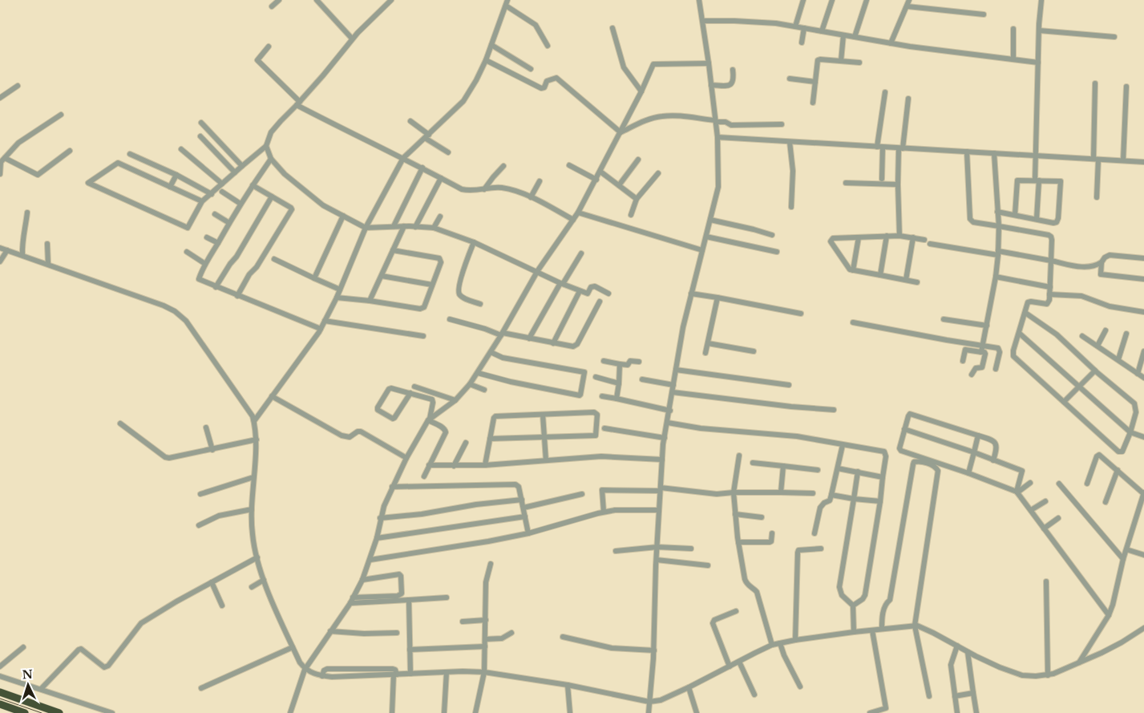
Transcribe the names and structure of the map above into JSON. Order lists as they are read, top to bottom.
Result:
{
  "north": "top"
}
